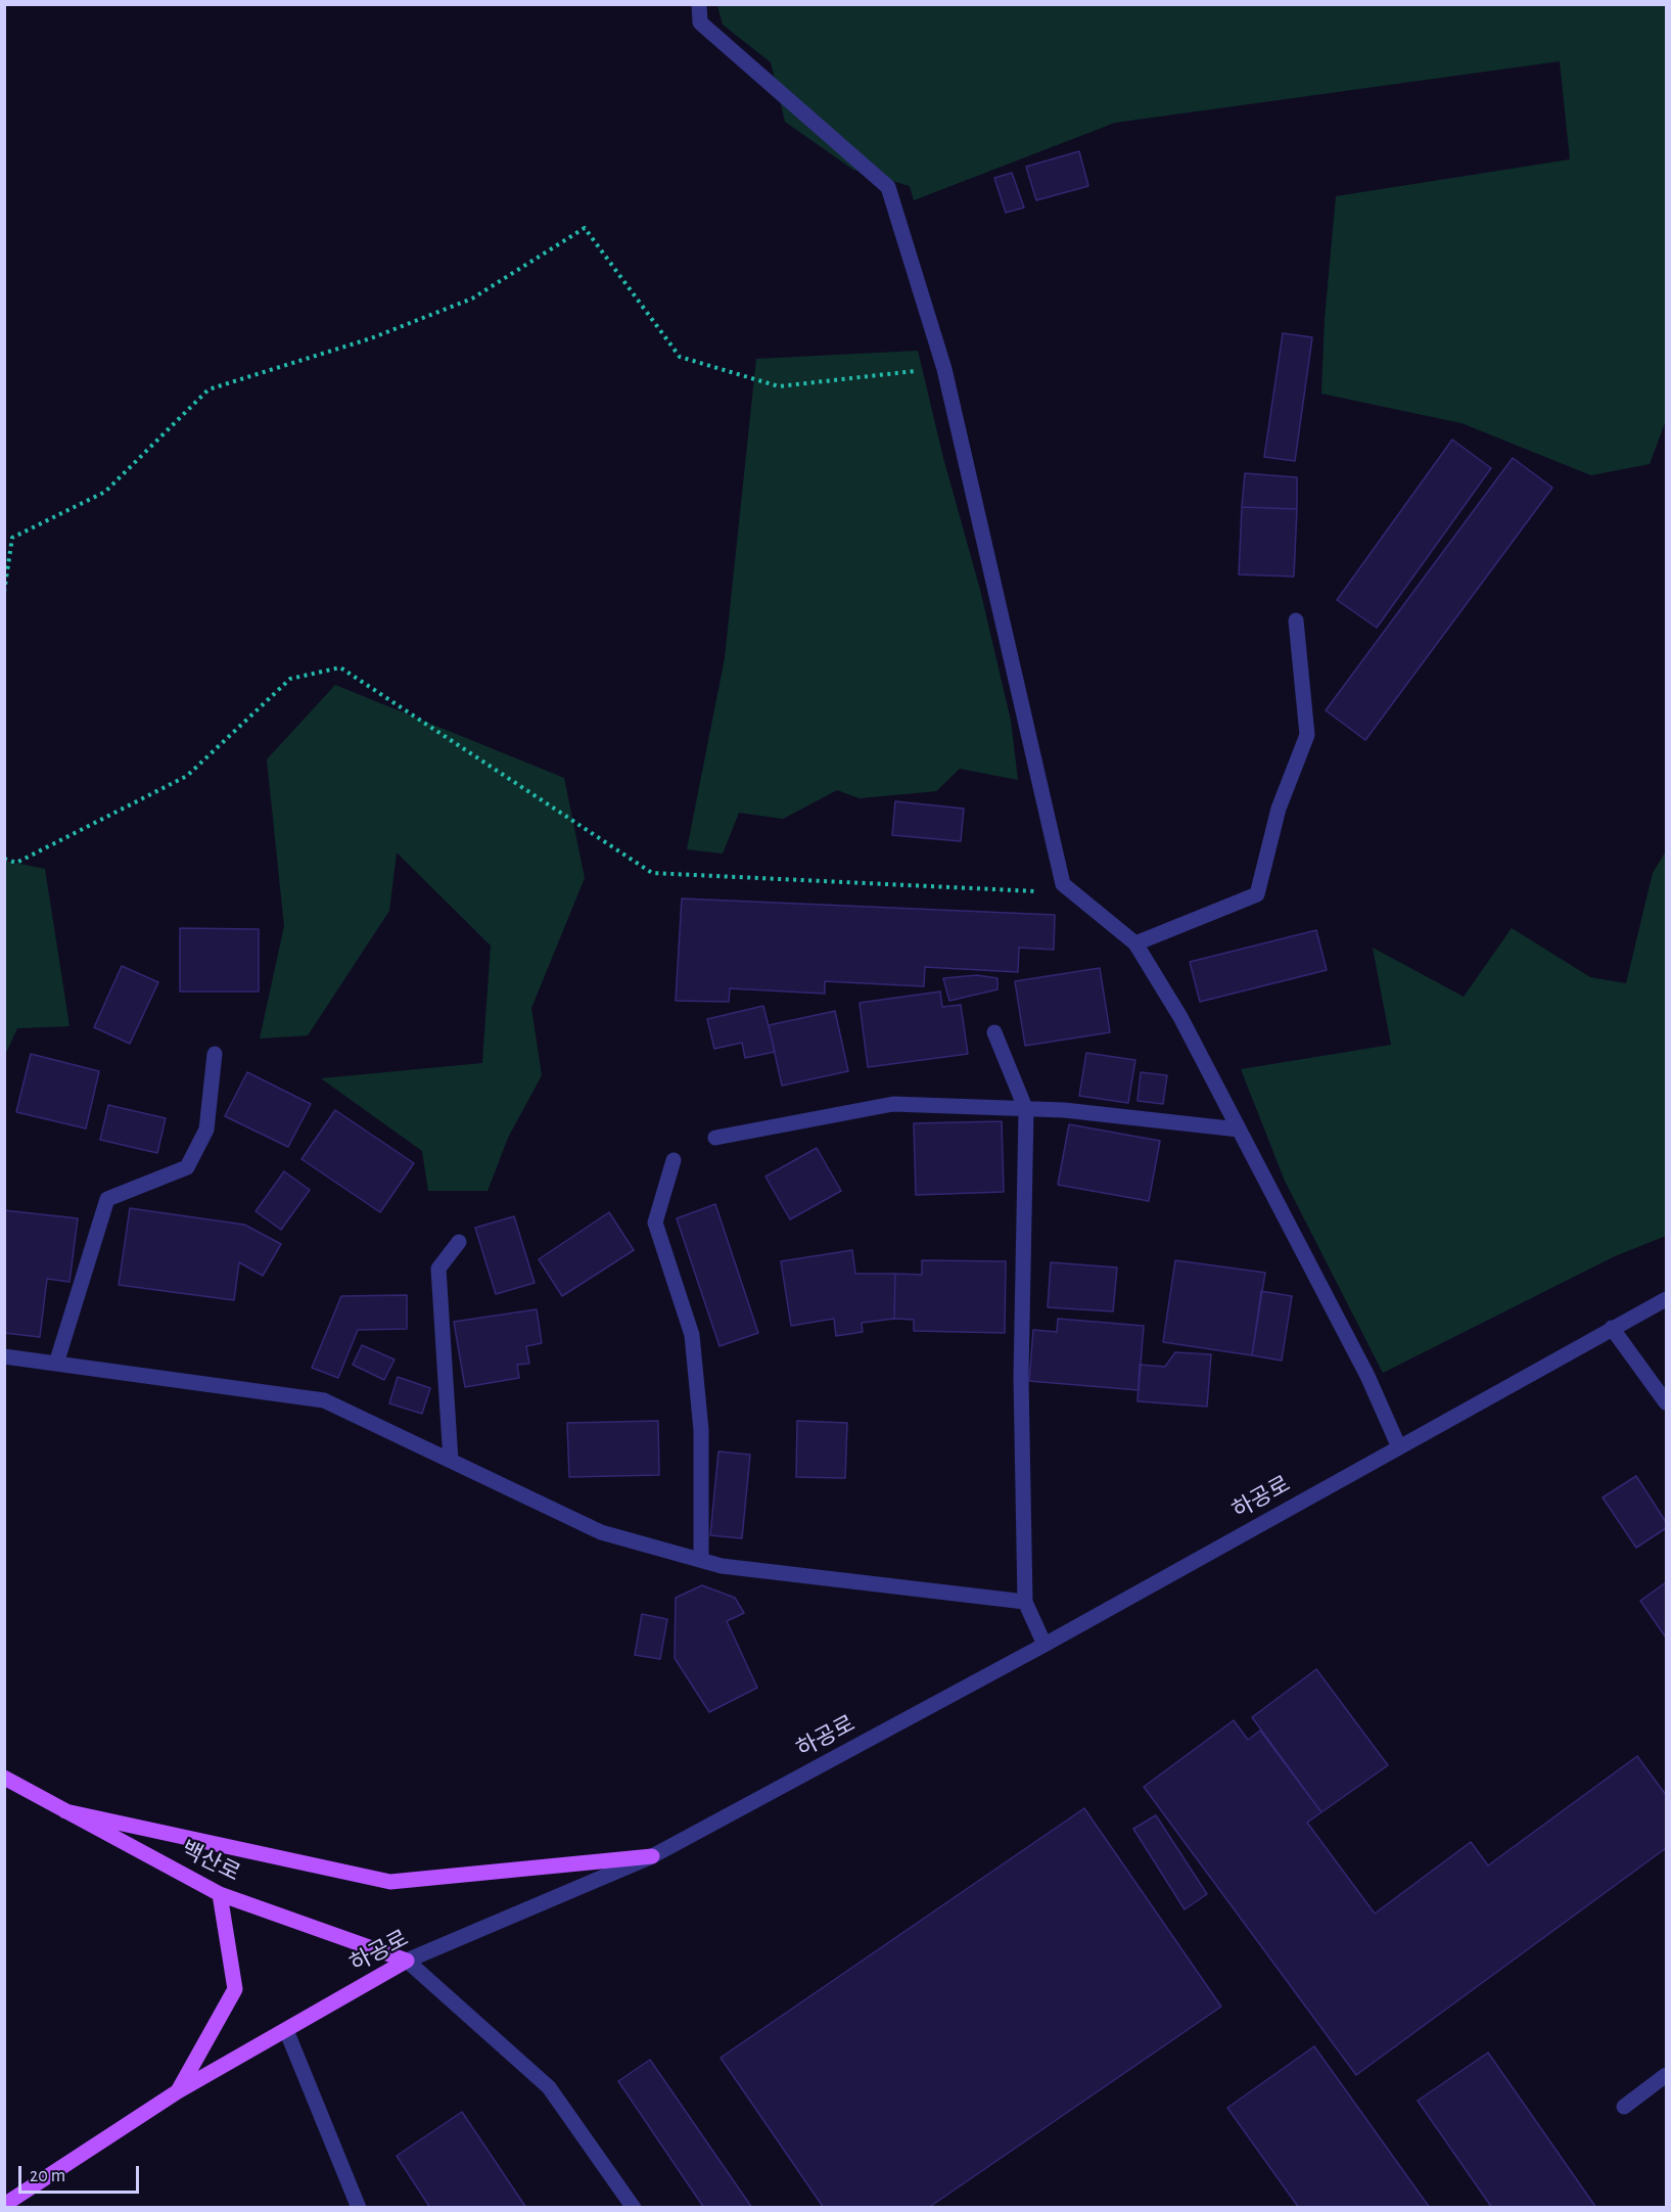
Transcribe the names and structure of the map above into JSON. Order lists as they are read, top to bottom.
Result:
{
  "streets": {
    "main road": ["하공로", "백산로"]
  },
  "crossings": [
    ["하공로", "백산로"]
  ],
  "scale_bar": "20 m"
}
